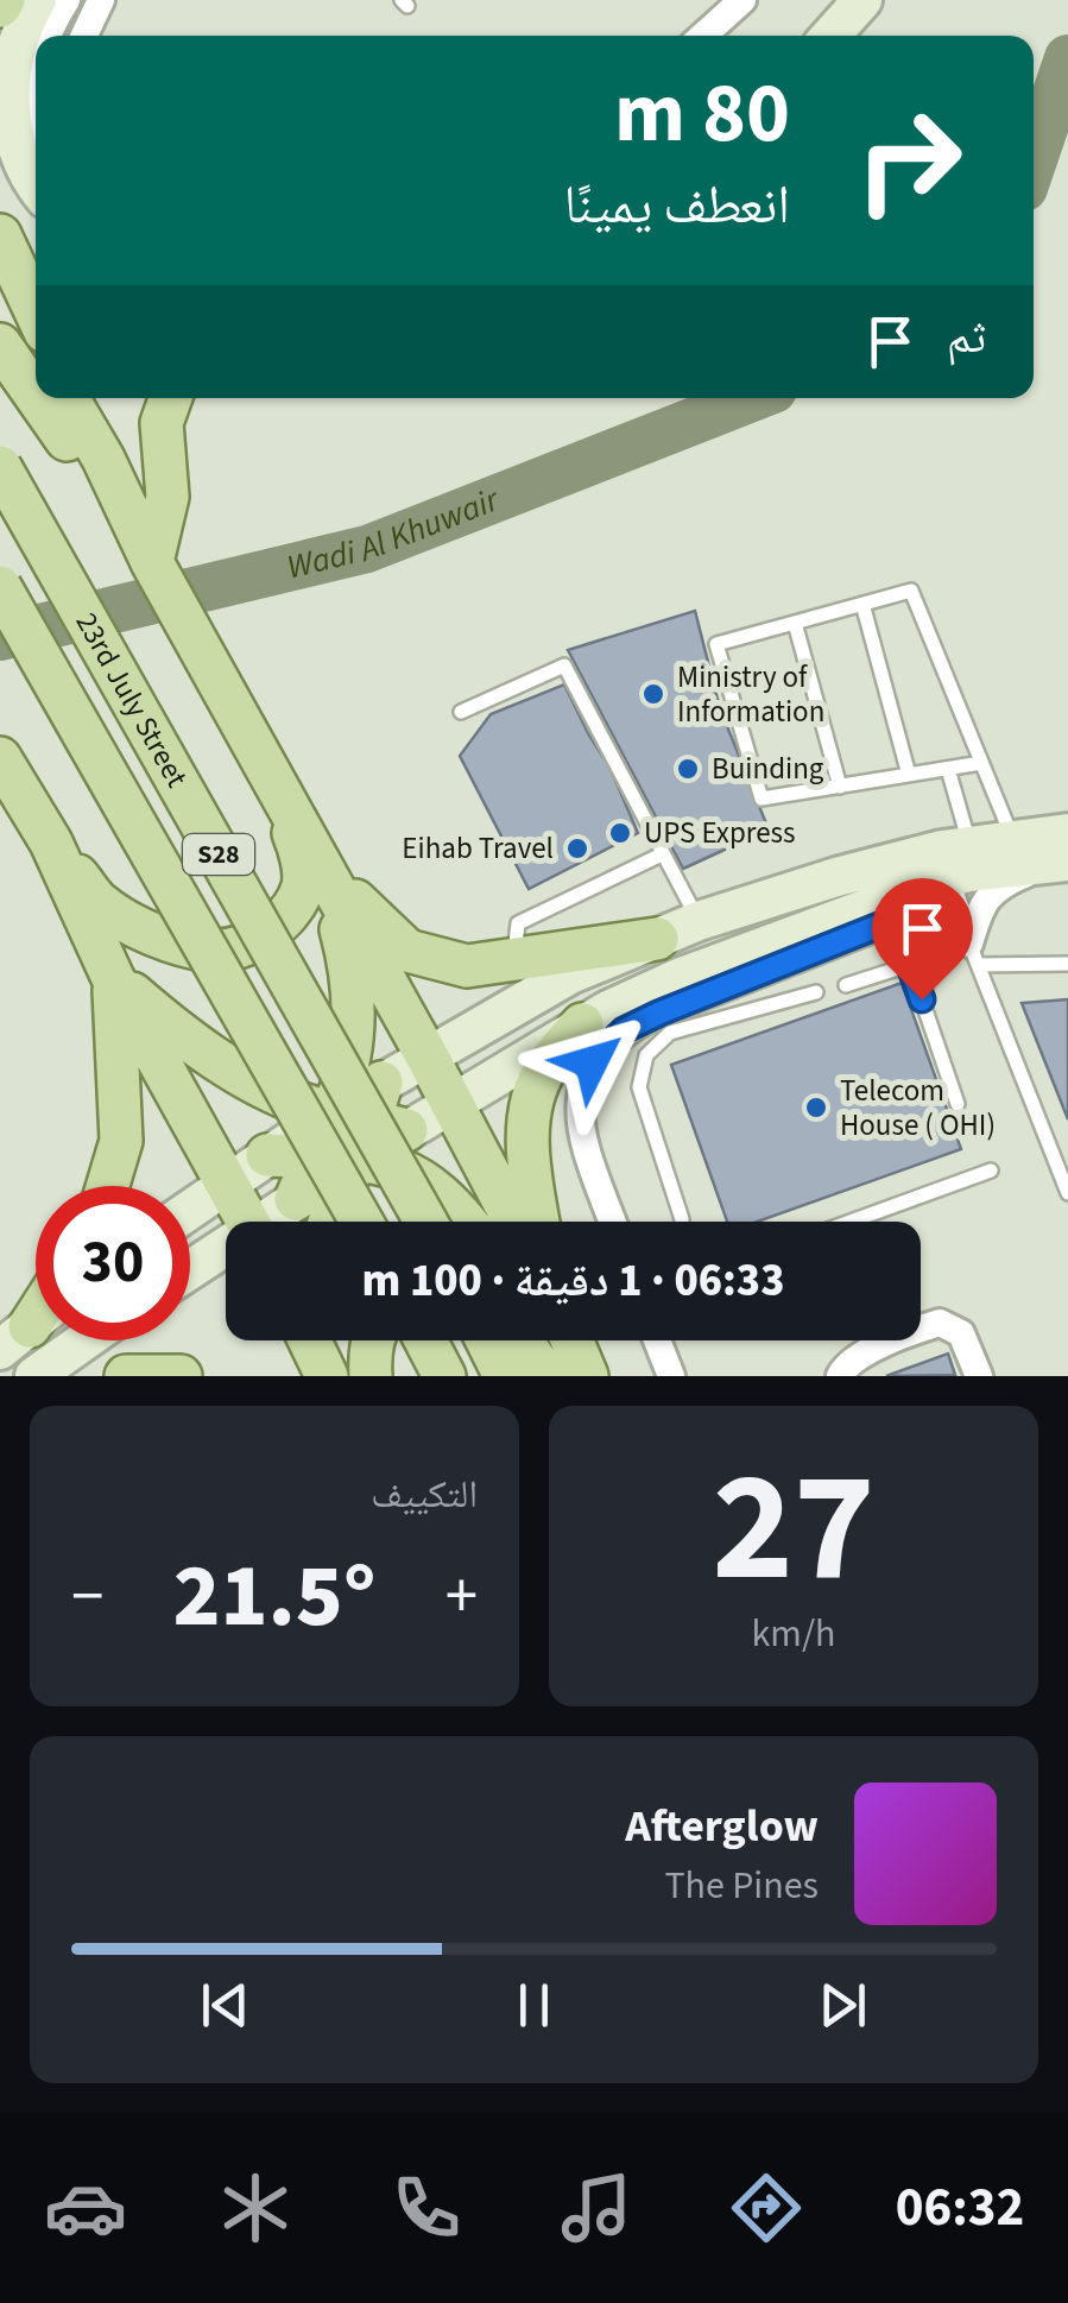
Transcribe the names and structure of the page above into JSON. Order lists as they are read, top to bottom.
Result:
{
  "streets": {
    "main road": ["23rd July Street", "S28"]
  },
  "water": ["Wadi Al Khuwair"],
  "places": [
    "Ministry of Information",
    "Buinding",
    "UPS Express",
    "Eihab Travel",
    "Telecom House ( OHI)"
  ],
  "page": {
    "turn": ["80 m", "انعطف يمينًا"],
    "then": "ثم",
    "limit": "30",
    "trip": "06:33 · 1 دقيقة · 100 m",
    "tile": [
      ["27", "km/h"],
      "التكييف"
    ],
    "heat": ["−", "21.5°", "+"],
    "song": ["Afterglow", "The Pines"],
    "tabs": "06:32"
  }
}
